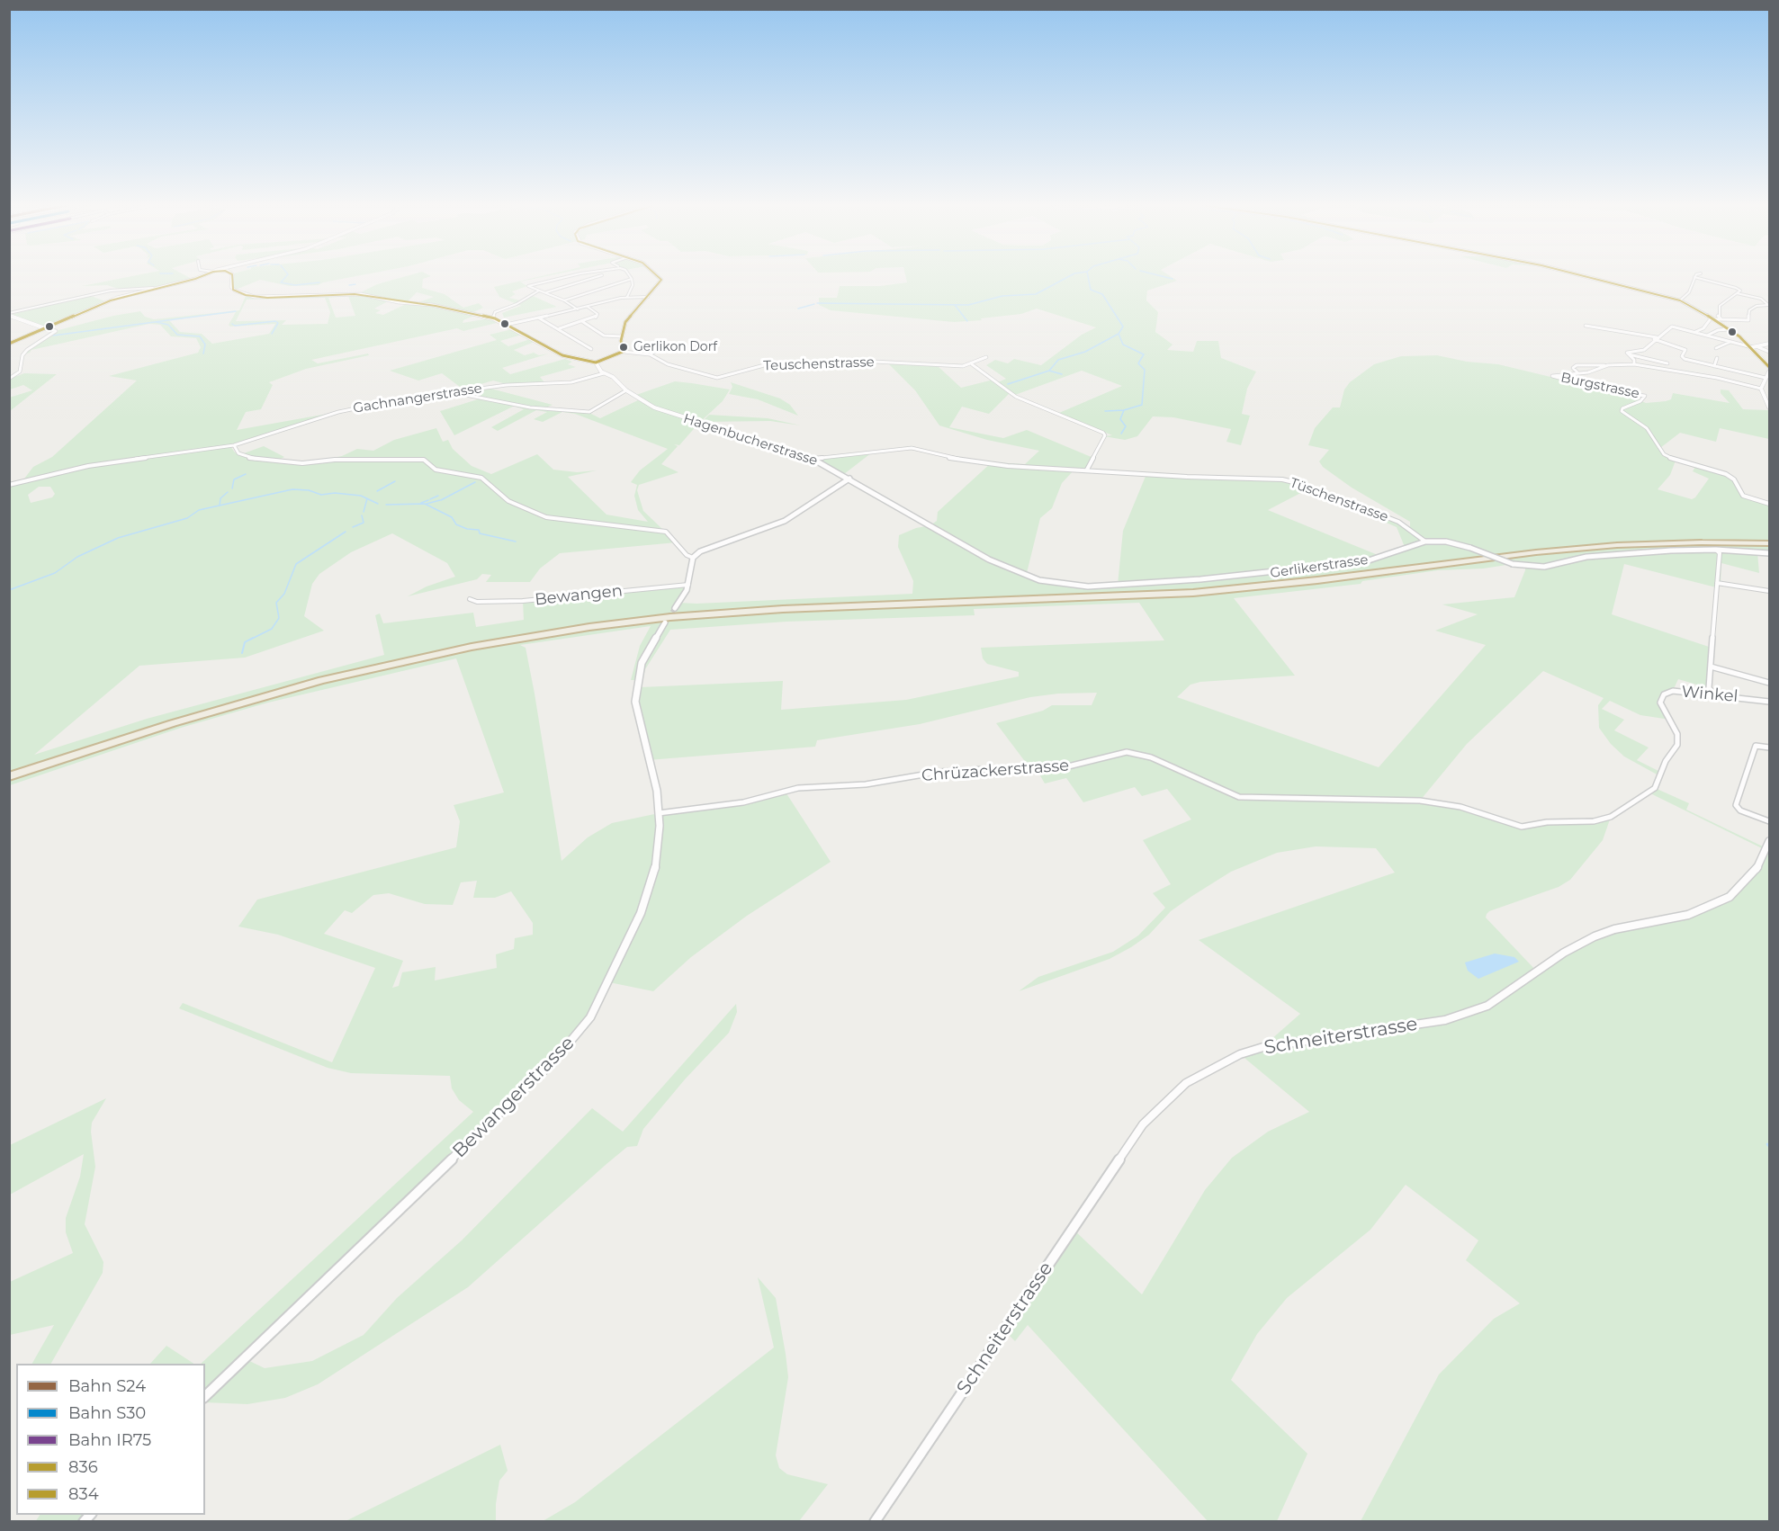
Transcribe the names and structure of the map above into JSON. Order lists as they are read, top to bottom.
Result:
{
  "streets": {
    "street": [
      "Teuschenstrasse",
      "Burgstrasse",
      "Gachnangerstrasse",
      "Hagenbucherstrasse",
      "Tüschenstrasse",
      "Gerlikerstrasse",
      "Bewangen",
      "Winkel",
      "Chrüzackerstrasse",
      "Schneiterstrasse",
      "Bewangerstrasse"
    ]
  },
  "crossings": [
    ["Gachnangerstrasse", "Hagenbucherstrasse"],
    ["Hagenbucherstrasse", "Tüschenstrasse"],
    ["Hagenbucherstrasse", "Gerlikerstrasse"],
    ["Tüschenstrasse", "Gerlikerstrasse"],
    ["Winkel", "Chrüzackerstrasse"],
    ["Chrüzackerstrasse", "Bewangerstrasse"]
  ],
  "places": ["Gerlikon Dorf"],
  "lines": ["transit line 836", "transit line 834"],
  "legend": [
    "Bahn S24",
    "Bahn S30",
    "Bahn IR75",
    "836",
    "834"
  ]
}
